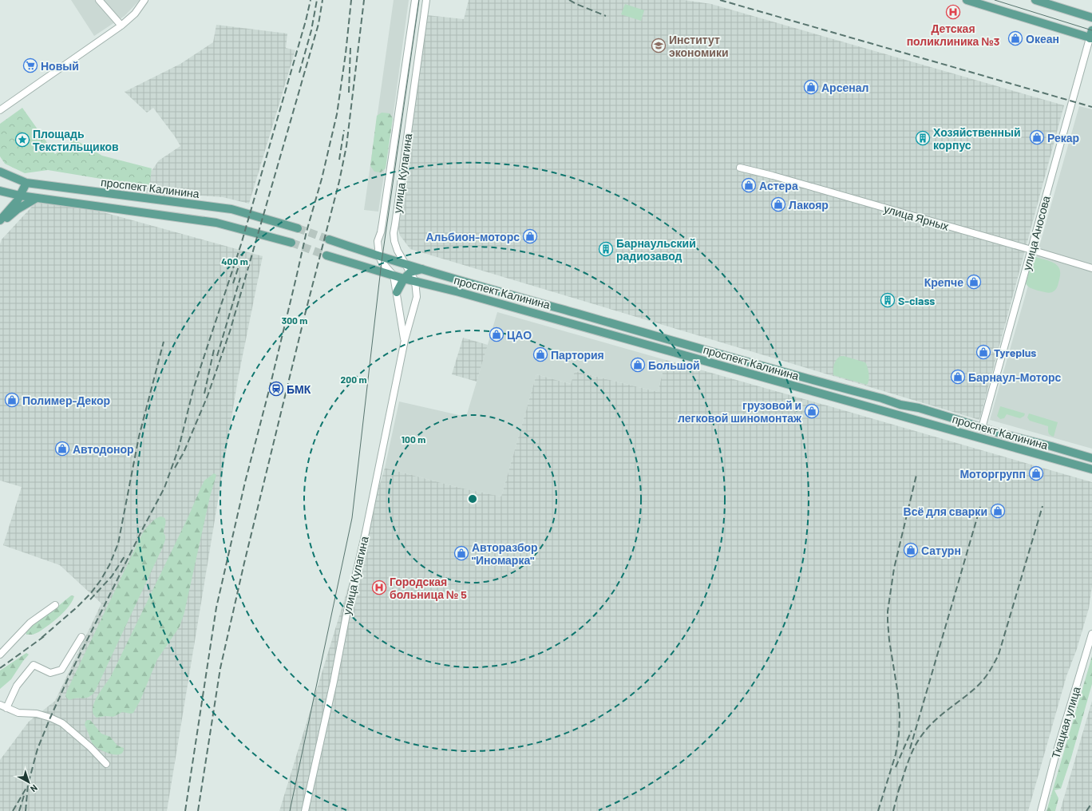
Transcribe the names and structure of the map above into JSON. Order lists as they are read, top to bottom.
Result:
{
  "streets": {
    "main road": ["проспект Калинина"],
    "street": [
      "улица Кулагина",
      "улица Ярных",
      "улица Аносова",
      "Ткацкая улица"
    ]
  },
  "crossings": [
    ["улица Кулагина", "проспект Калинина"],
    ["проспект Калинина", "улица Аносова"],
    ["улица Ярных", "улица Аносова"]
  ],
  "places": {
    "hospital": ["Детская поликлиника №3", "Городская больница № 5"],
    "shop": [
      "Океан",
      "Арсенал",
      "Рекар",
      "Астера",
      "Лакояр",
      "Альбион-моторс",
      "Крепче",
      "ЦАО",
      "Tyreplus",
      "Партория",
      "Большой",
      "Барнаул-Моторс",
      "Полимер-Декор",
      "грузовой и легковой шиномонтаж",
      "Автодонор",
      "Моторгрупп",
      "Всё для сварки",
      "Сатурн",
      "Авторазбор \"Иномарка\""
    ],
    "school or university": ["Институт экономики"],
    "supermarket": ["Новый"],
    "building": ["Хозяйственный корпус", "Барнаульский радиозавод", "S-class"],
    "place": ["Площадь Текстильщиков"],
    "station": ["БМК"]
  },
  "north": "bottom right",
  "rings": [
    "400 m",
    "300 m",
    "200 m",
    "100 m"
  ]
}
